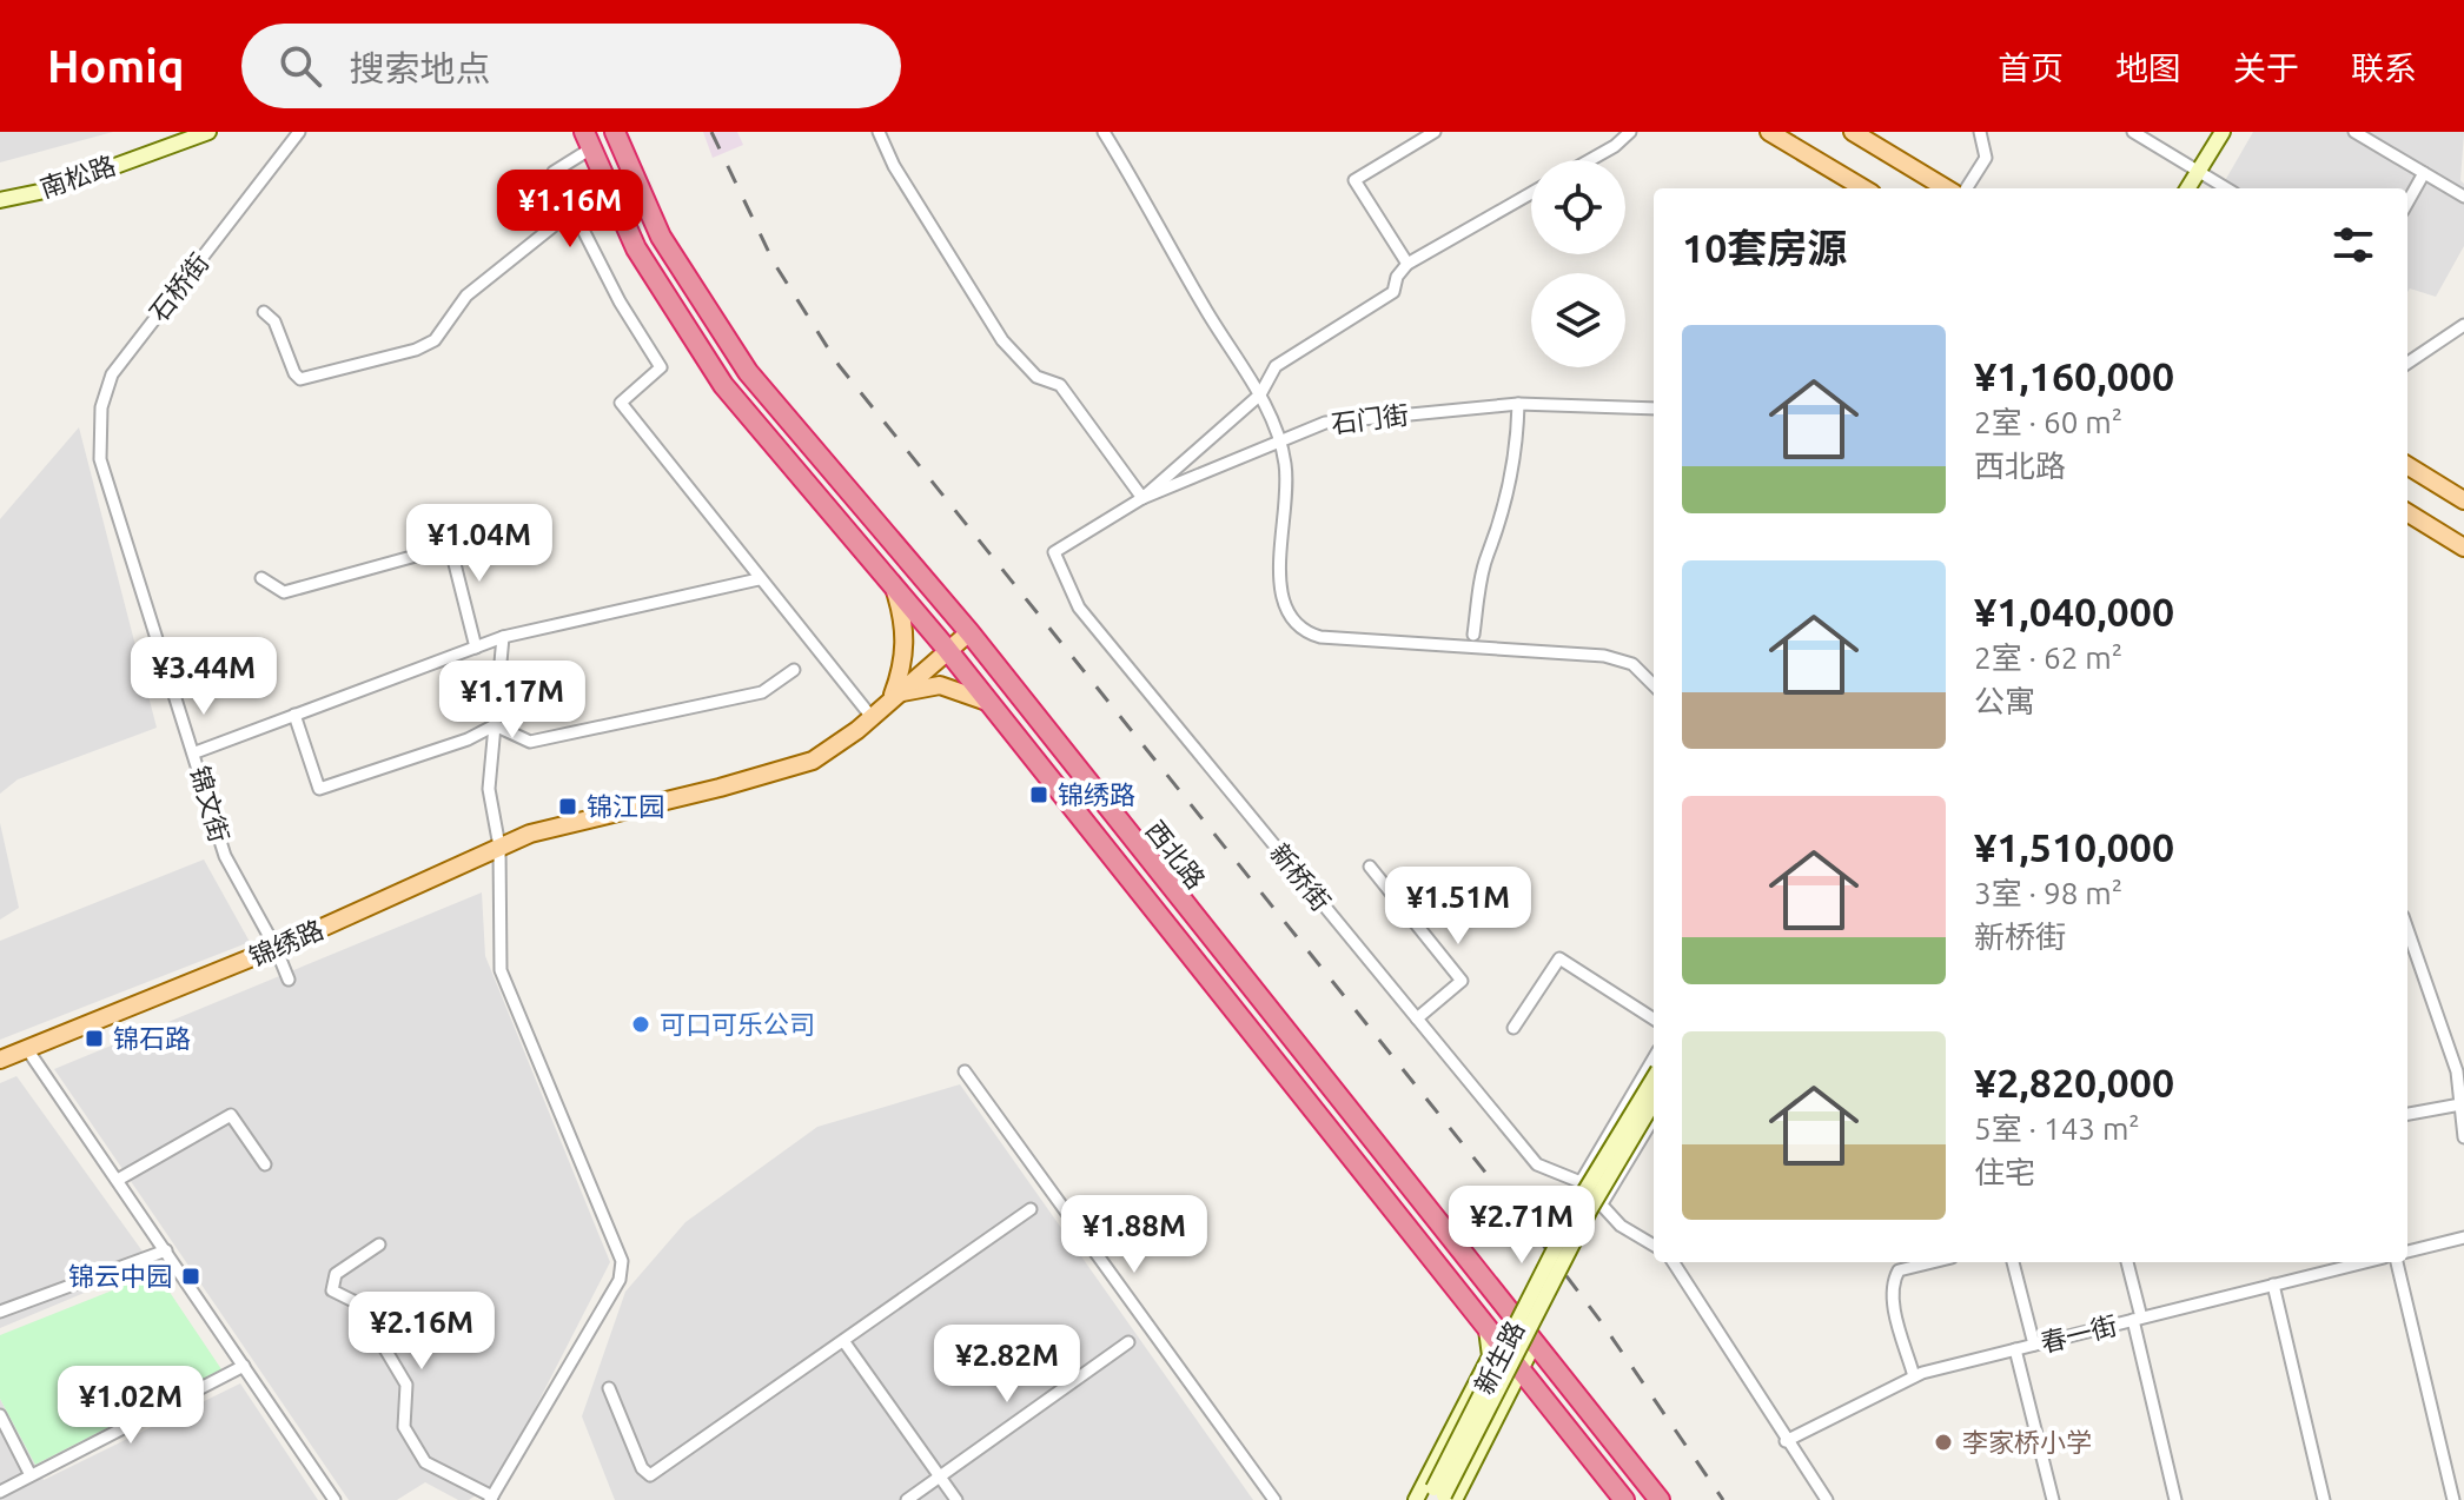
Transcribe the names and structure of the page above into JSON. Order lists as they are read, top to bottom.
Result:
{
  "streets": {
    "highway": ["西北路"],
    "main road": ["南松路", "锦绣路", "新生路"],
    "street": [
      "石桥街",
      "石门街",
      "锦文街",
      "新桥街",
      "春一街"
    ]
  },
  "crossings": [
    ["石桥街", "锦文街"],
    ["石门街", "新桥街"],
    ["锦文街", "锦绣路"],
    ["西北路", "锦绣路"]
  ],
  "places": {
    "transit": [
      "锦绣路",
      "锦江园",
      "锦石路",
      "锦云中园"
    ],
    "other": ["可口可乐公司", "李家桥小学"]
  },
  "page": {
    "header": "Homiq",
    "search": "搜索地点",
    "nav": [
      "首页",
      "地图",
      "关于",
      "联系"
    ],
    "price": [
      "¥1.16M",
      "¥1.04M",
      "¥3.44M",
      "¥1.17M",
      "¥1.51M",
      "¥2.71M",
      "¥1.88M",
      "¥2.16M",
      "¥2.82M",
      "¥1.02M"
    ],
    "heading": "10套房源",
    "list": [
      {
        "name": "¥1,160,000",
        "note": "2室 · 60 m² · 西北路"
      },
      {
        "name": "¥1,040,000",
        "note": "2室 · 62 m² · 公寓"
      },
      {
        "name": "¥1,510,000",
        "note": "3室 · 98 m² · 新桥街"
      },
      {
        "name": "¥2,820,000",
        "note": "5室 · 143 m² · 住宅"
      }
    ]
  }
}
